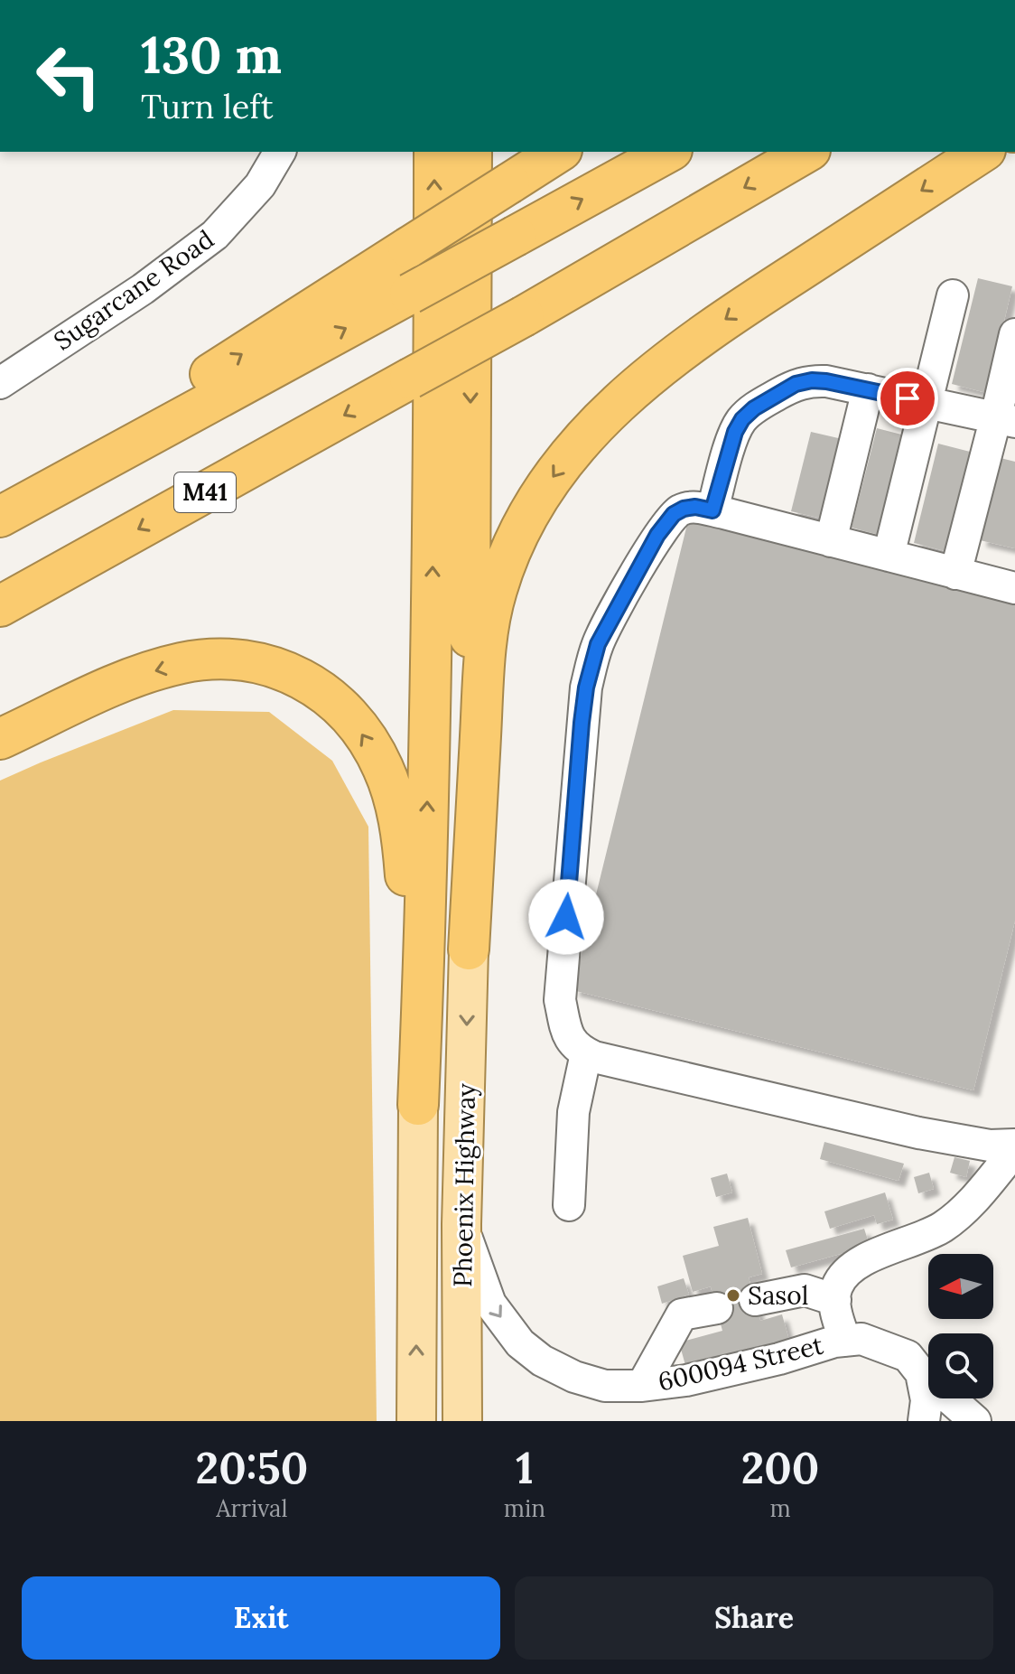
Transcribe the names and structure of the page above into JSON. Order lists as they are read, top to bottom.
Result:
{
  "streets": {
    "highway": ["M41"],
    "main road": ["Phoenix Highway"],
    "street": ["Sugarcane Road", "600094 Street"]
  },
  "crossings": [
    ["Phoenix Highway", "600094 Street"]
  ],
  "one_way": ["600094 Street"],
  "places": ["Sasol"],
  "north": "left",
  "page": {
    "turn": ["130 m", "Turn left"],
    "eta": [
      "20:50",
      "Arrival",
      "1",
      "min",
      "200",
      "m"
    ],
    "buttons": ["Exit", "Share"]
  }
}
